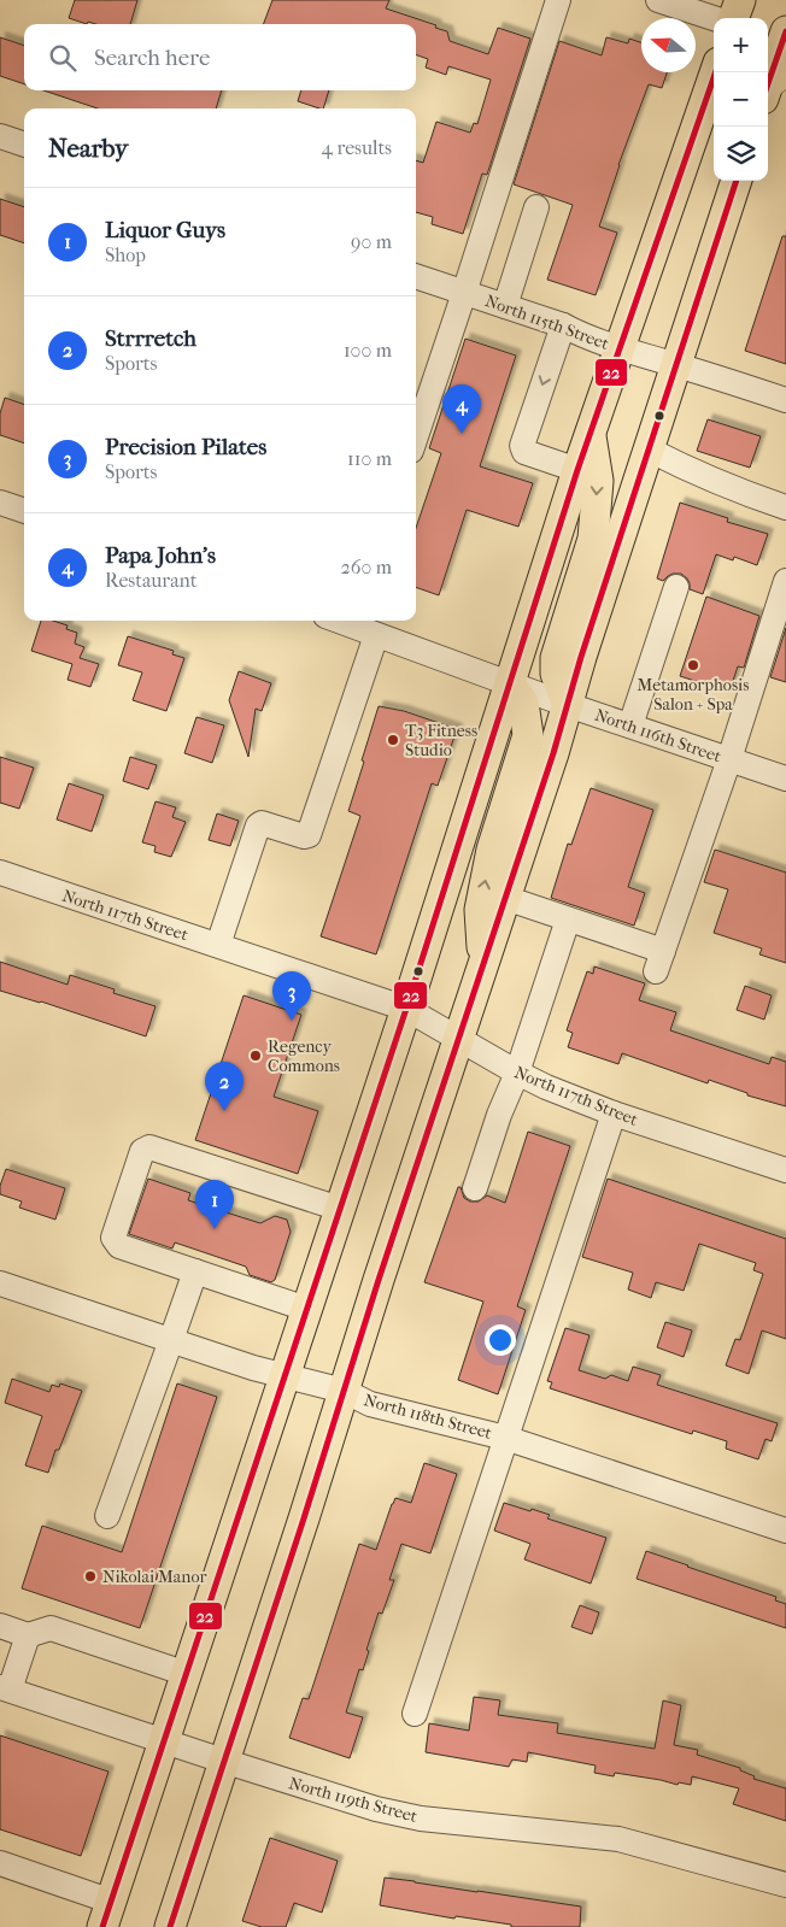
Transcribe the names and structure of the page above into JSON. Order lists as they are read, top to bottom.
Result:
{
  "streets": {
    "street": [
      "North 115th Street",
      "North 116th Street",
      "North 117th Street",
      "North 118th Street",
      "North 119th Street"
    ]
  },
  "places": [
    "Metamorphosis Salon + Spa",
    "T3 Fitness Studio",
    "Regency Commons",
    "Nikolai Manor"
  ],
  "lines": ["transit line 22"],
  "north": "left",
  "page": {
    "map_buttons": ["+", "−"],
    "search": "Search here",
    "heading": ["Nearby", "4 results"],
    "list": [
      {
        "mark": "1",
        "name": "Liquor Guys",
        "note": "Shop",
        "value": "90 m"
      },
      {
        "mark": "2",
        "name": "Strrretch",
        "note": "Sports",
        "value": "100 m"
      },
      {
        "mark": "3",
        "name": "Precision Pilates",
        "note": "Sports",
        "value": "110 m"
      },
      {
        "mark": "4",
        "name": "Papa John's",
        "note": "Restaurant",
        "value": "260 m"
      }
    ],
    "pins": [
      "4",
      "3",
      "2",
      "1"
    ]
  }
}
